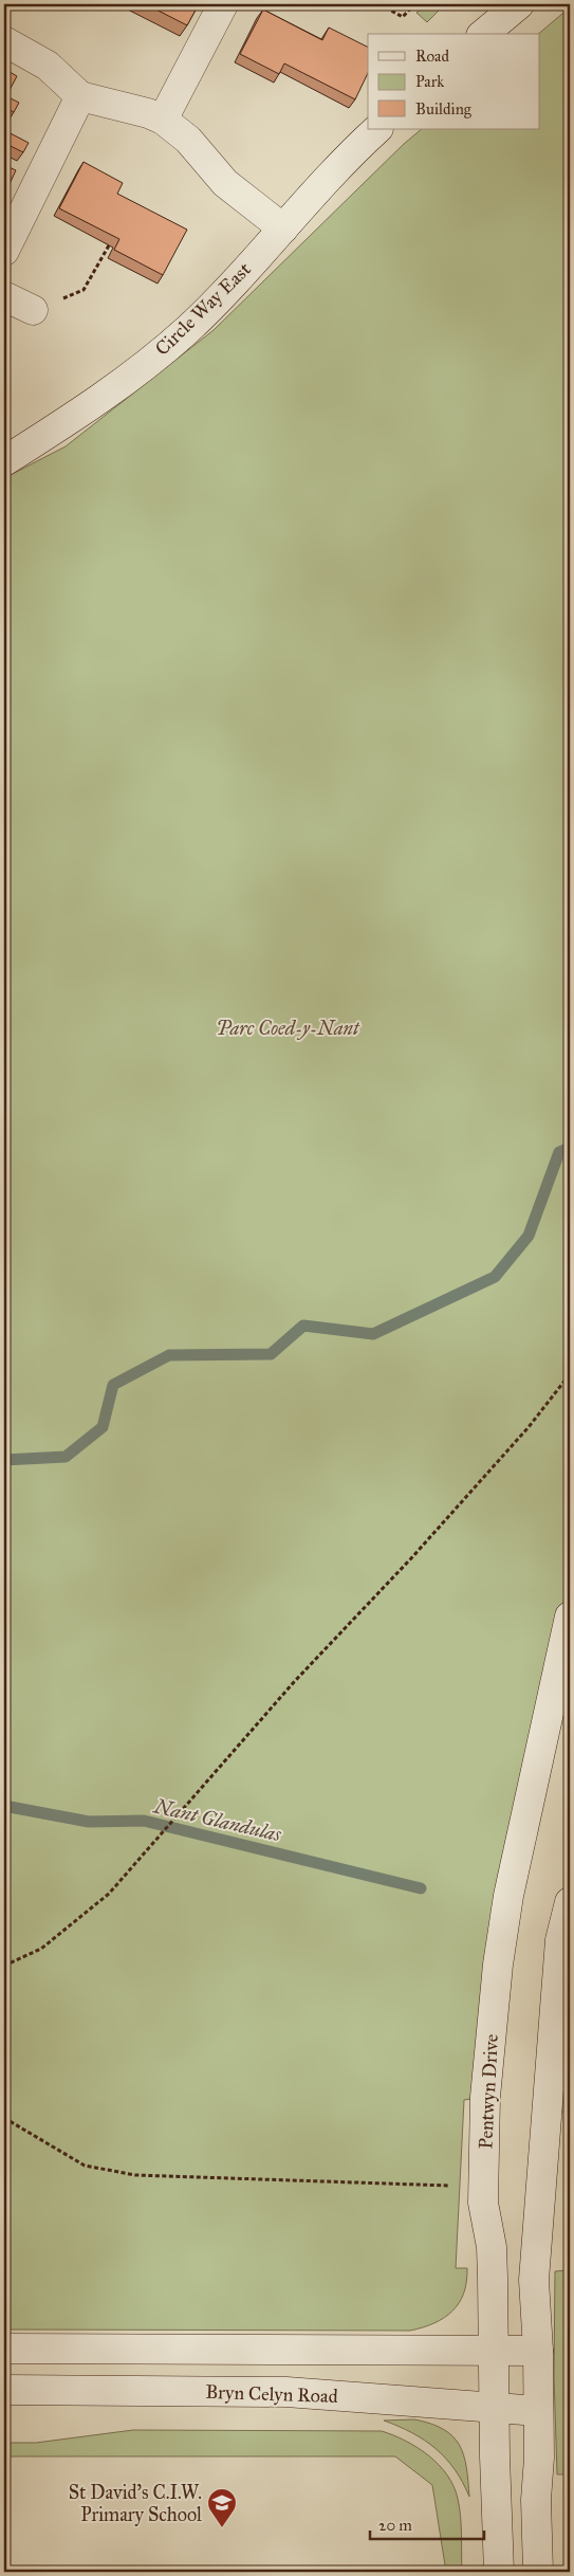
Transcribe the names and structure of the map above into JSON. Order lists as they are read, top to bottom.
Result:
{
  "streets": {
    "street": ["Circle Way East", "Pentwyn Drive", "Bryn Celyn Road"]
  },
  "crossings": [
    ["Pentwyn Drive", "Bryn Celyn Road"]
  ],
  "water": ["Nant Glandulas"],
  "parks": ["Parc Coed-y-Nant"],
  "places": {
    "school or university": ["St David's C.I.W. Primary School"]
  },
  "legend": ["Road", "Park", "Building"],
  "scale_bar": "20 m"
}
